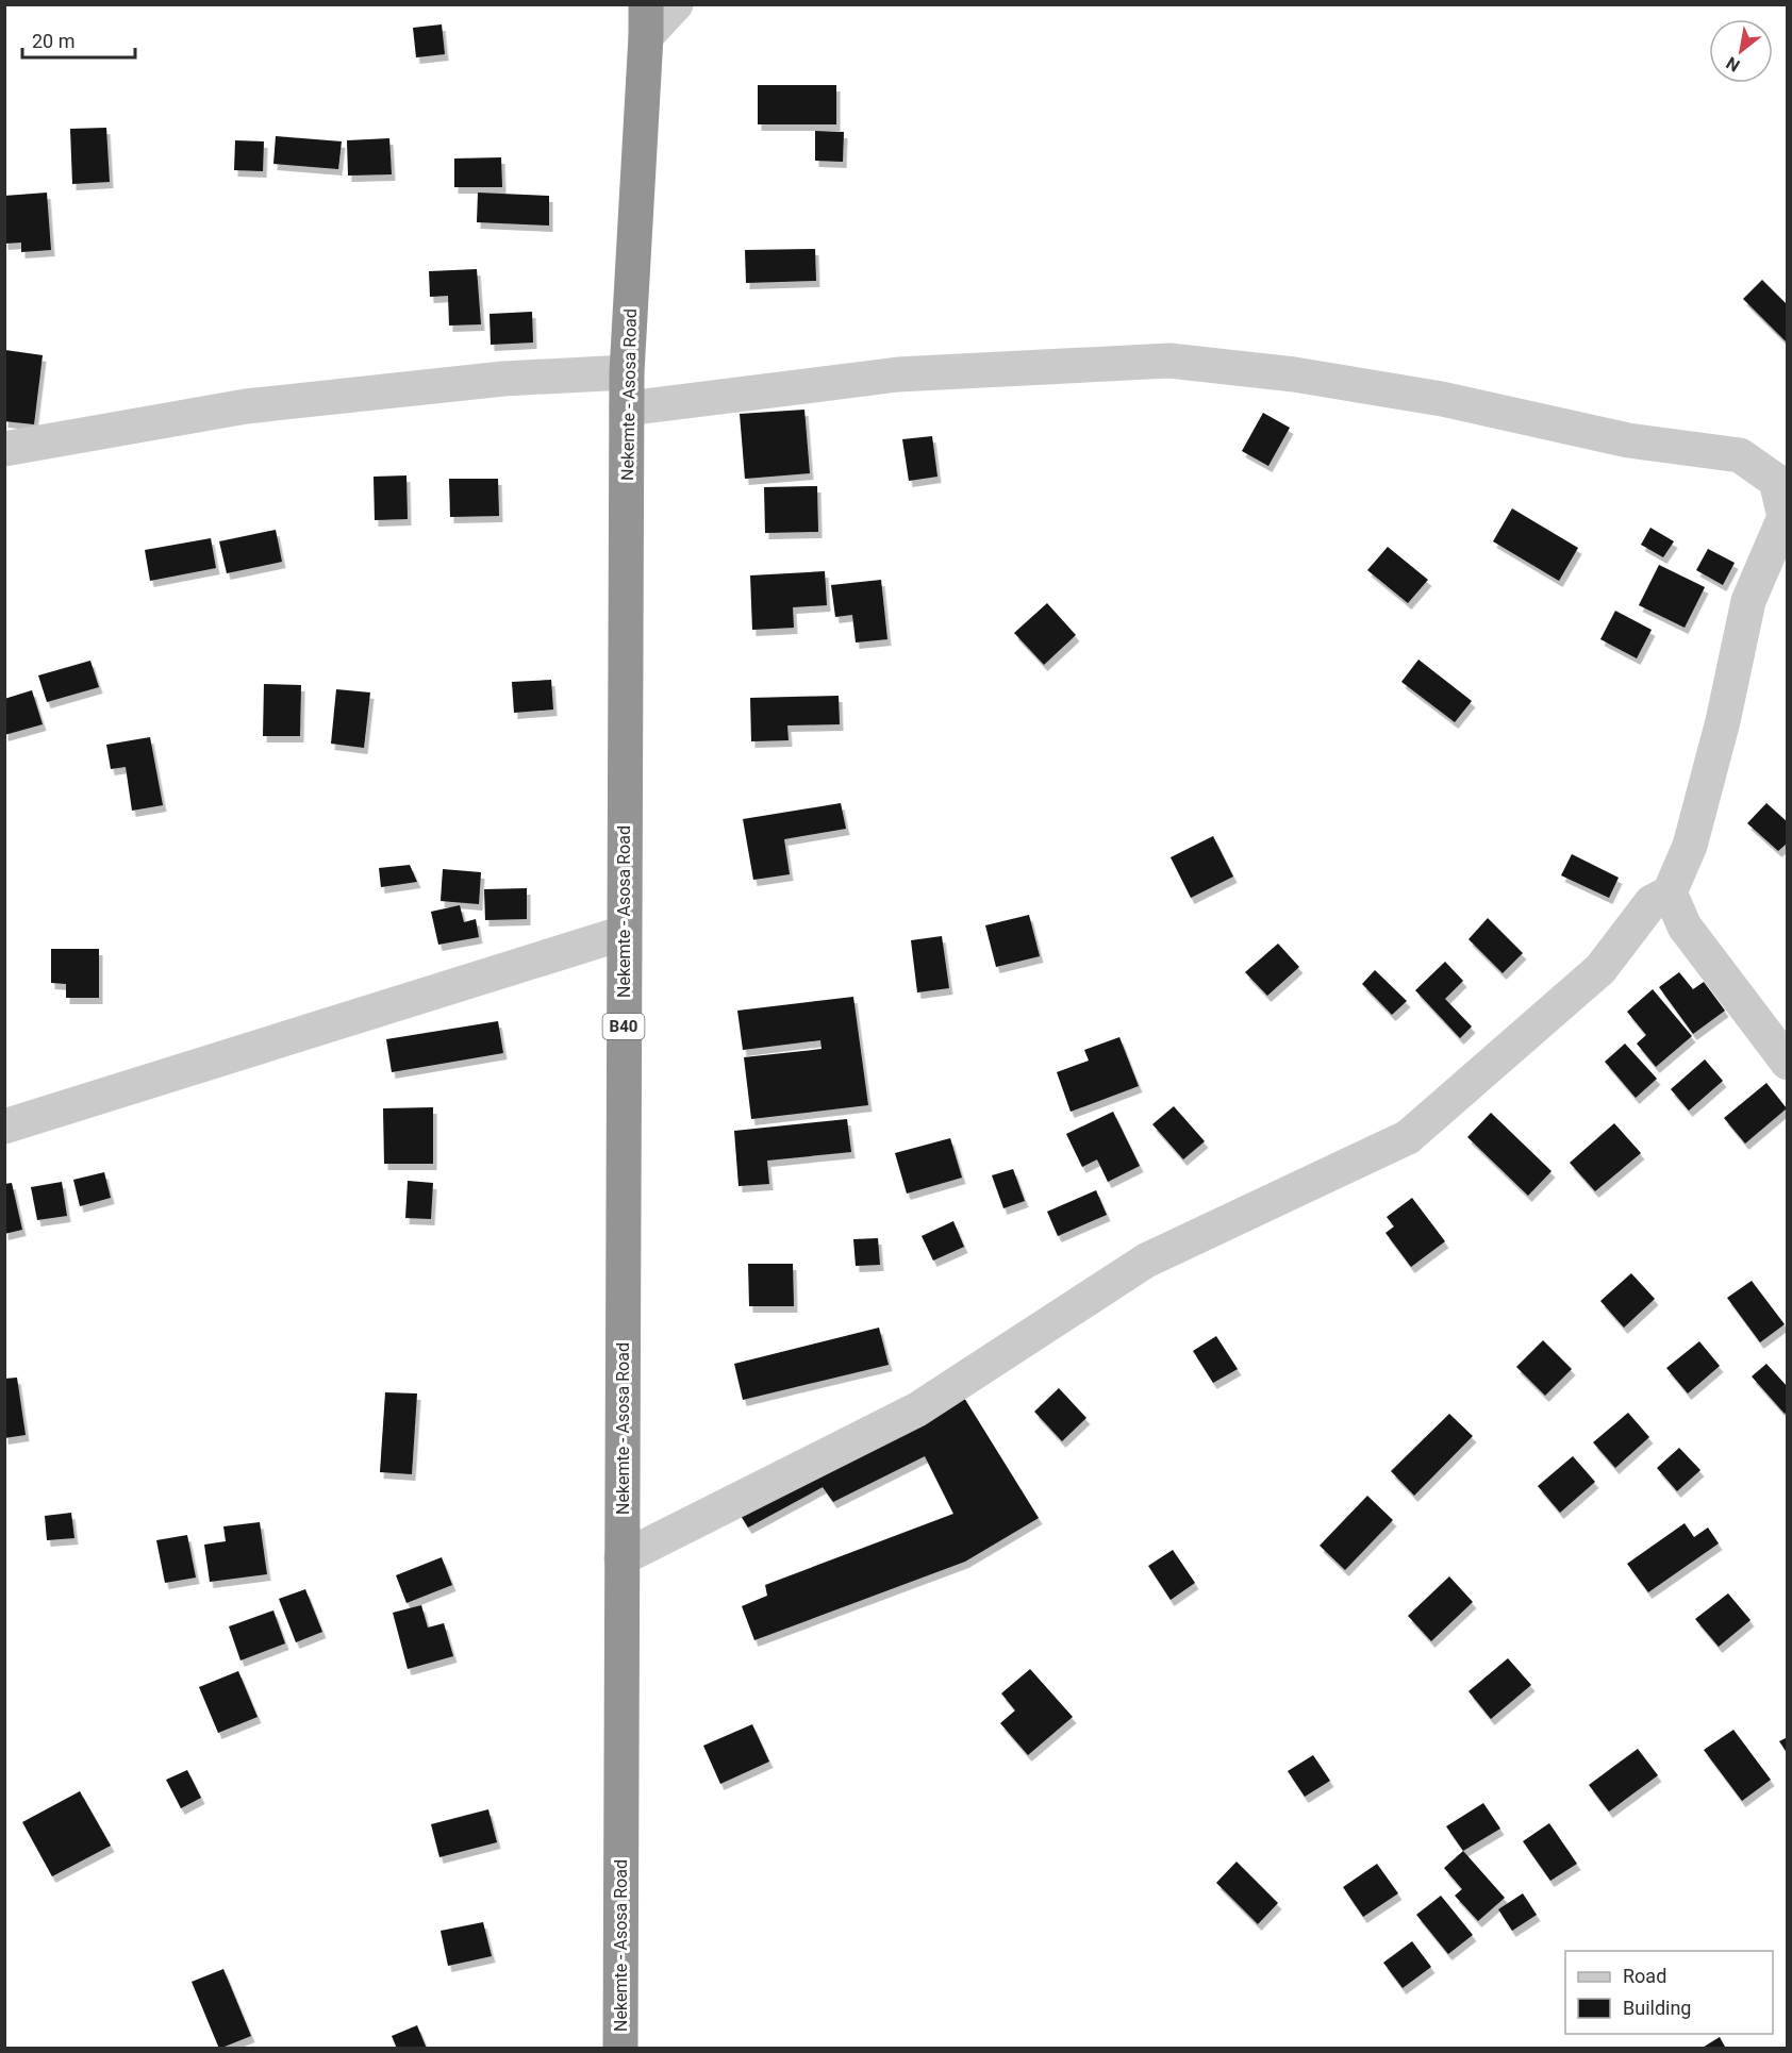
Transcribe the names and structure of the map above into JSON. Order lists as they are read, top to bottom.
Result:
{
  "streets": {
    "highway": ["Nekemte - Asosa Road", "B40"]
  },
  "legend": ["Road", "Building"],
  "scale_bar": "20 m",
  "north": "bottom left"
}
